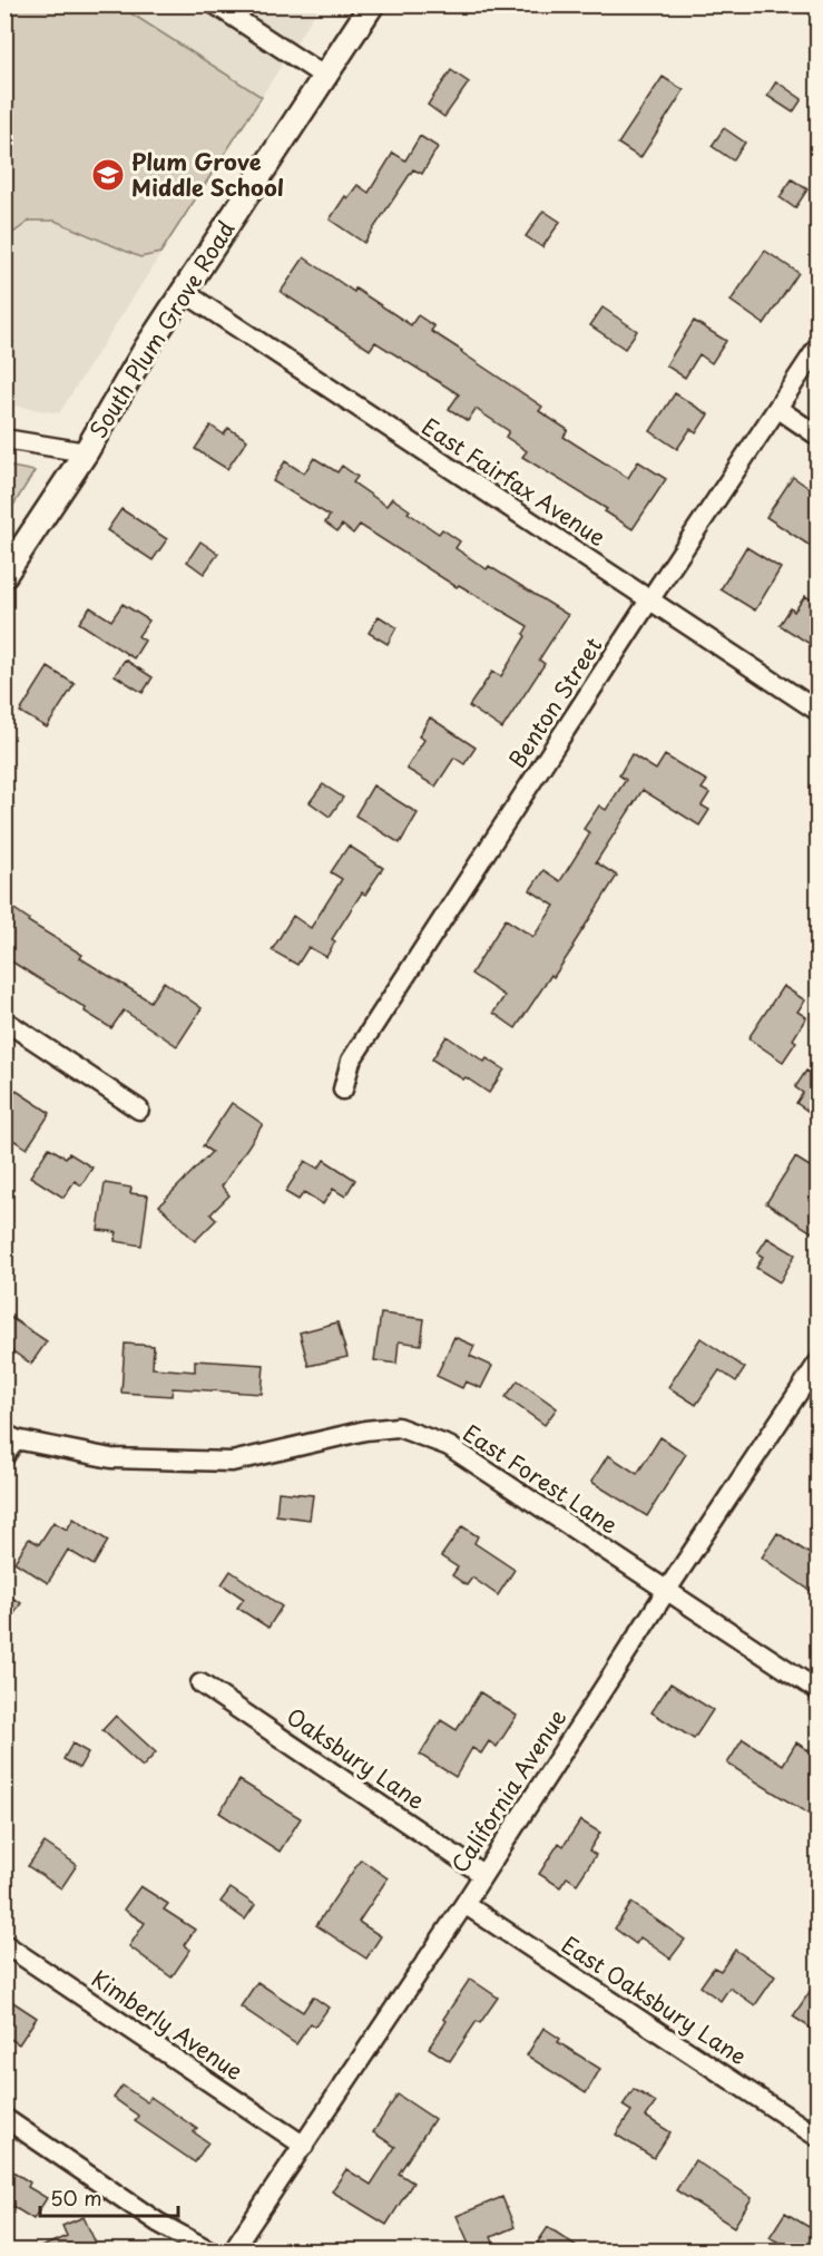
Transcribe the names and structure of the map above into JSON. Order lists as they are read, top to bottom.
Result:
{
  "streets": {
    "main road": ["South Plum Grove Road"],
    "street": [
      "East Fairfax Avenue",
      "Benton Street",
      "East Forest Lane",
      "Oaksbury Lane",
      "California Avenue",
      "East Oaksbury Lane",
      "Kimberly Avenue"
    ]
  },
  "crossings": [
    ["South Plum Grove Road", "East Fairfax Avenue"],
    ["East Fairfax Avenue", "Benton Street"],
    ["East Forest Lane", "California Avenue"],
    ["Oaksbury Lane", "California Avenue"],
    ["California Avenue", "East Oaksbury Lane"],
    ["California Avenue", "Kimberly Avenue"]
  ],
  "places": {
    "school or university": ["Plum Grove Middle School"]
  },
  "scale_bar": "50 m"
}
